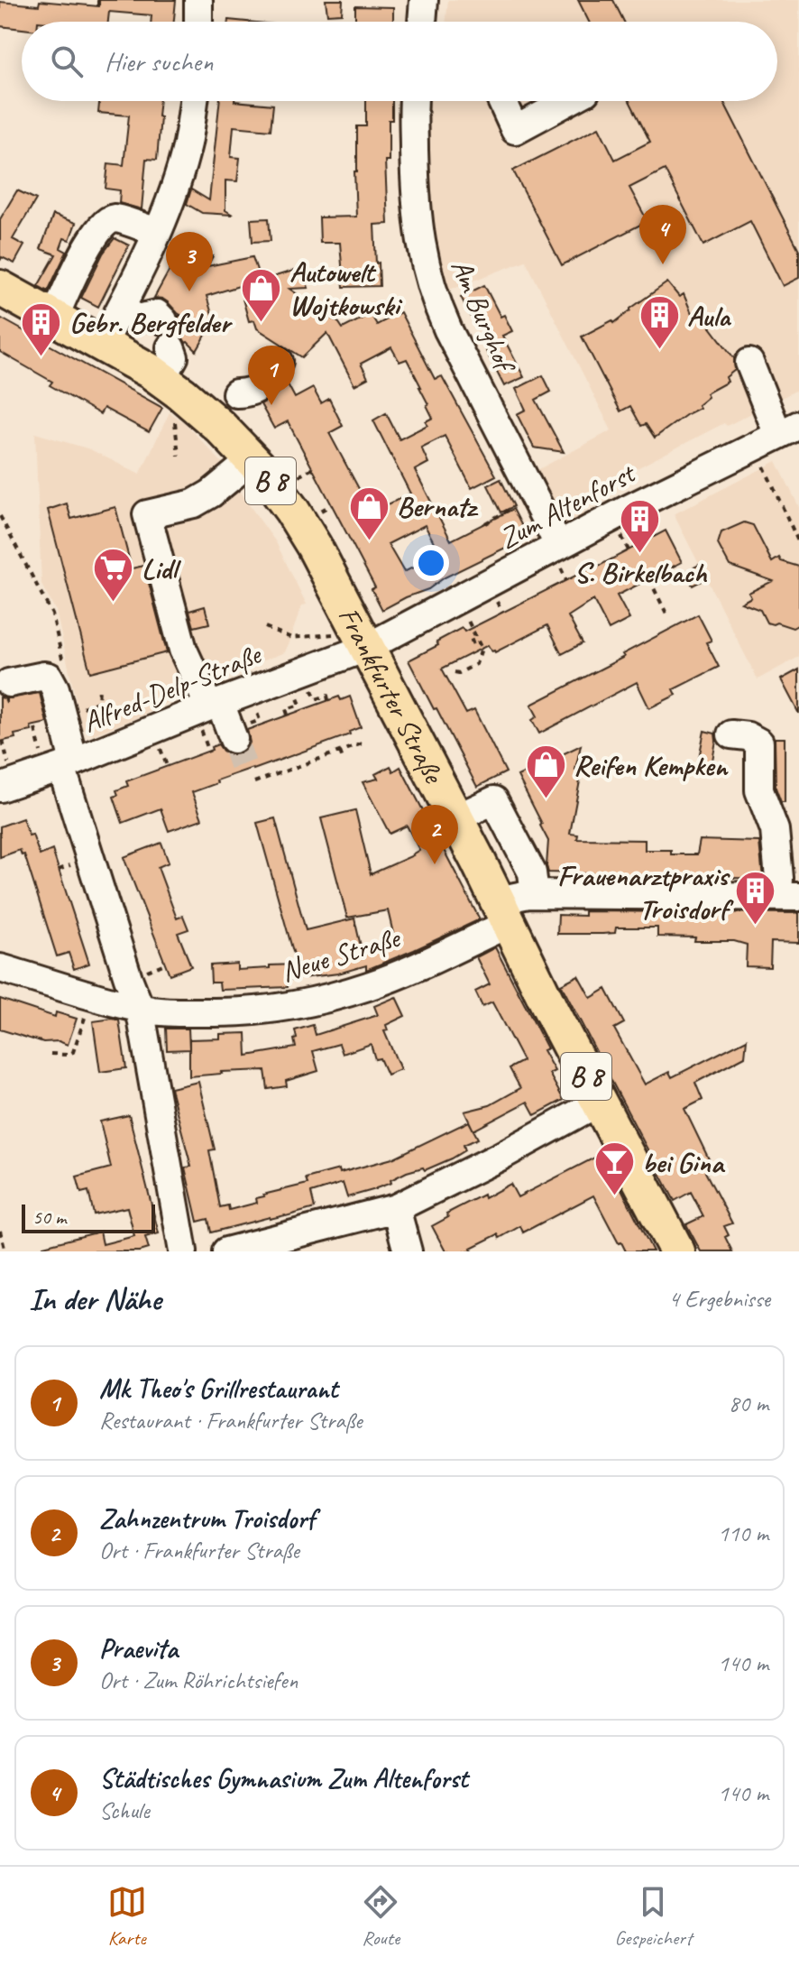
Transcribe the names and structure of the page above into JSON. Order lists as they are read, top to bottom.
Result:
{
  "streets": {
    "main road": ["B 8", "Frankfurter Straße"],
    "street": [
      "Am Burghof",
      "Zum Altenforst",
      "Alfred-Delp-Straße",
      "Neue Straße"
    ]
  },
  "crossings": [
    ["Am Burghof", "Zum Altenforst"],
    ["Zum Altenforst", "Alfred-Delp-Straße"],
    ["Zum Altenforst", "Frankfurter Straße"],
    ["Alfred-Delp-Straße", "Frankfurter Straße"],
    ["Frankfurter Straße", "Neue Straße"]
  ],
  "places": {
    "shop": ["Autowelt Wojtkowski", "Bernatz", "Reifen Kempken"],
    "building": [
      "Aula",
      "Gebr. Bergfelder",
      "S. Birkelbach",
      "Frauenarztpraxis Troisdorf"
    ],
    "supermarket": ["Lidl"],
    "bar": ["bei Gina"]
  },
  "scale_bar": "50 m",
  "page": {
    "search": "Hier suchen",
    "pins": [
      "4",
      "3",
      "1",
      "2"
    ],
    "scale": "50 m",
    "heading": ["In der Nähe", "4 Ergebnisse"],
    "list": [
      {
        "mark": "1",
        "name": "Mk Theo's Grillrestaurant",
        "note": "Restaurant · Frankfurter Straße",
        "value": "80 m"
      },
      {
        "mark": "2",
        "name": "Zahnzentrum Troisdorf",
        "note": "Ort · Frankfurter Straße",
        "value": "110 m"
      },
      {
        "mark": "3",
        "name": "Praevita",
        "note": "Ort · Zum Röhrichtsiefen",
        "value": "140 m"
      },
      {
        "mark": "4",
        "name": "Städtisches Gymnasium Zum Altenforst",
        "note": "Schule",
        "value": "140 m"
      }
    ],
    "nav": ["Karte", "Route", "Gespeichert"]
  }
}
